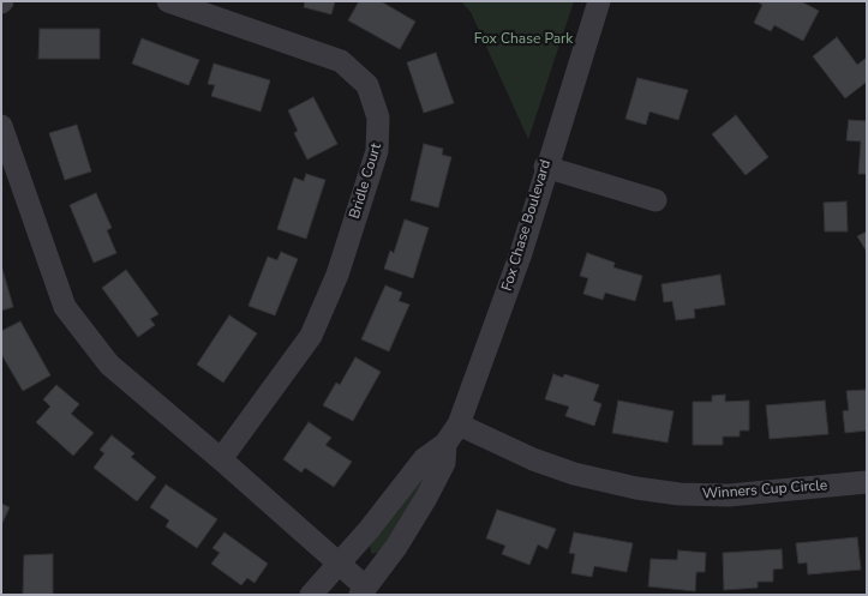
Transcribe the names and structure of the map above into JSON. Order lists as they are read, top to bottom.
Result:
{
  "streets": {
    "street": ["Bridle Court", "Fox Chase Boulevard", "Winners Cup Circle"]
  },
  "crossings": [
    ["Fox Chase Boulevard", "Winners Cup Circle"]
  ],
  "parks": ["Fox Chase Park"]
}
